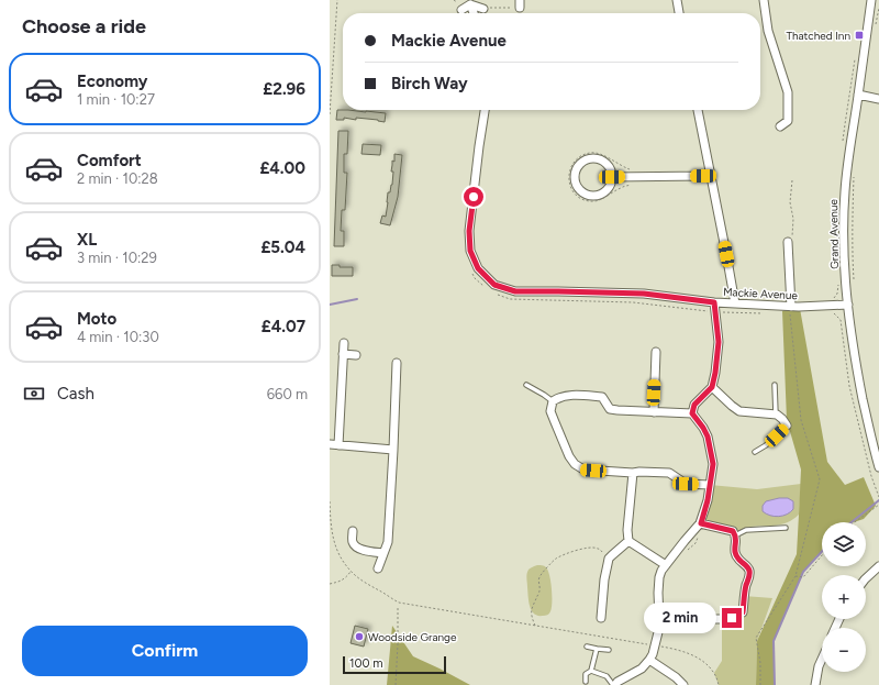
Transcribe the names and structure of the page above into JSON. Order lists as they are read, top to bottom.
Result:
{
  "streets": {
    "street": ["Grand Avenue", "Mackie Avenue"]
  },
  "crossings": [
    ["Grand Avenue", "Mackie Avenue"]
  ],
  "places": {
    "transit": ["Thatched Inn"],
    "other": ["Woodside Grange"]
  },
  "scale_bar": "100 m",
  "page": {
    "heading": "Choose a ride",
    "banner": ["Mackie Avenue", "Birch Way"],
    "list": [
      {
        "name": "Economy",
        "note": "1 min · 10:27",
        "value": "£2.96"
      },
      {
        "name": "Comfort",
        "note": "2 min · 10:28",
        "value": "£4.00"
      },
      {
        "name": "XL",
        "note": "3 min · 10:29",
        "value": "£5.04"
      },
      {
        "name": "Moto",
        "note": "4 min · 10:30",
        "value": "£4.07"
      }
    ],
    "pay": ["Cash", "660 m"],
    "map_buttons": ["+", "−"],
    "bubble": "2 min",
    "buttons": "Confirm",
    "scale": "100 m"
  }
}
